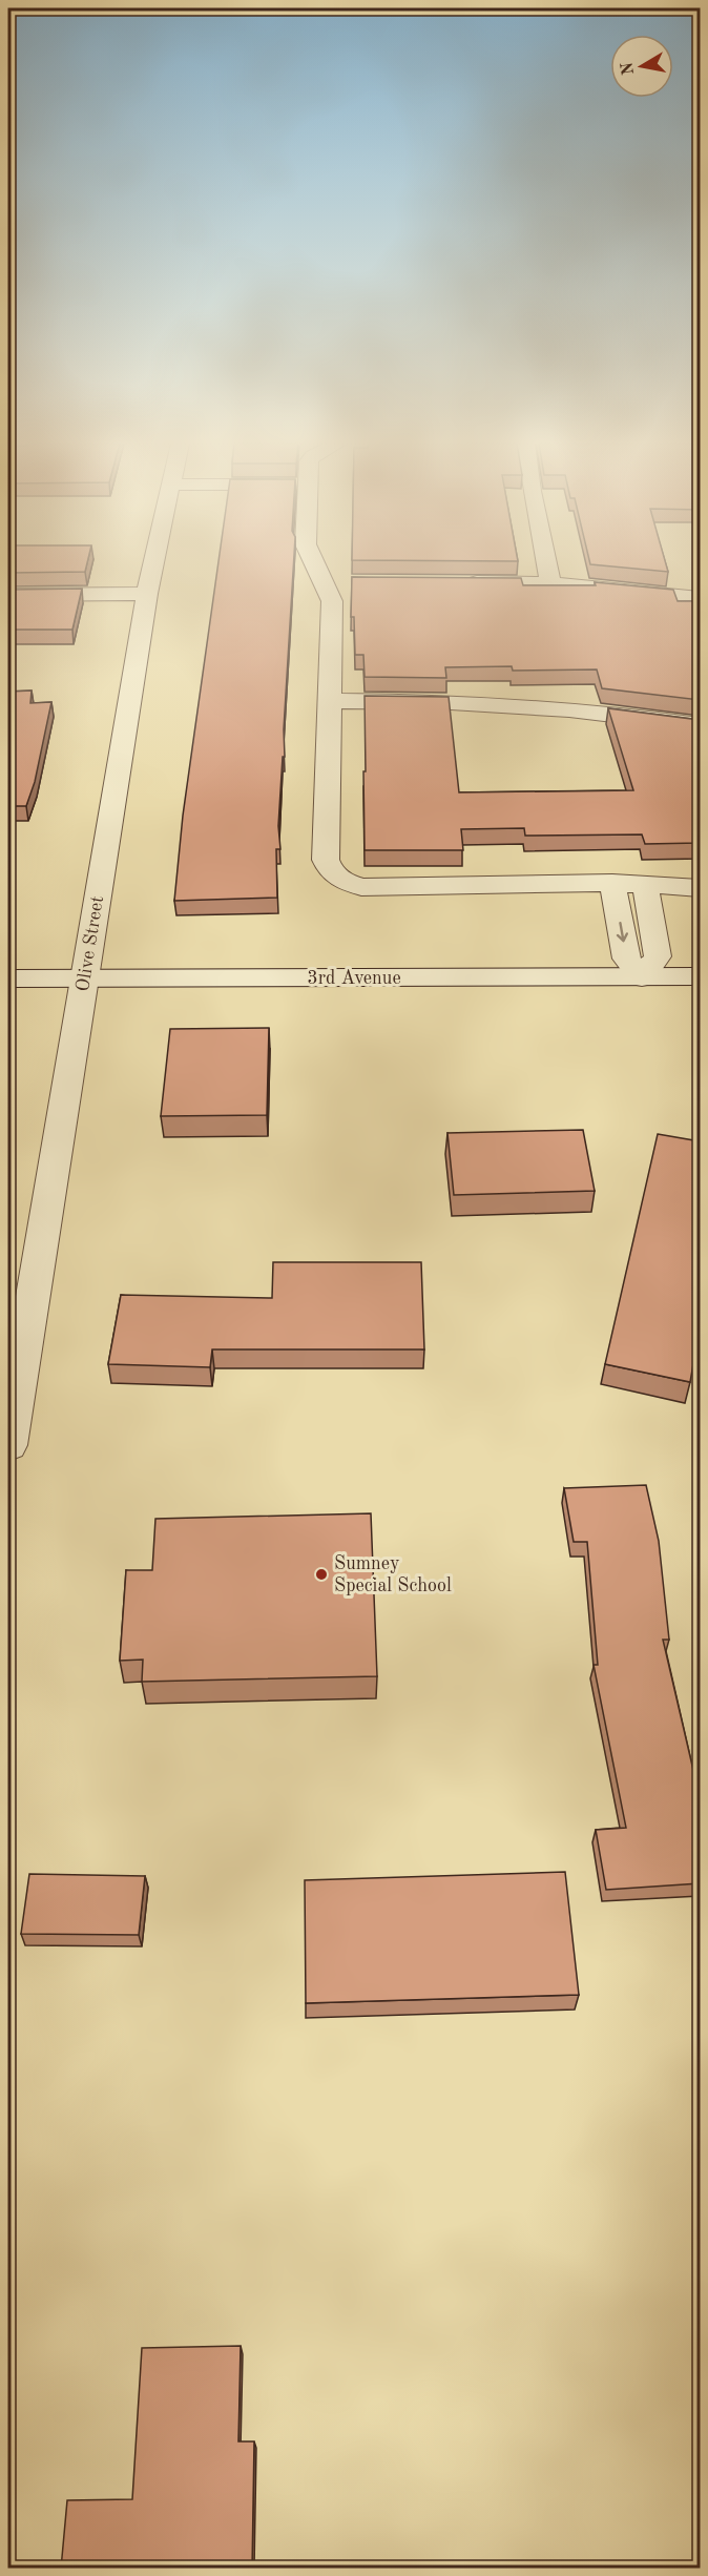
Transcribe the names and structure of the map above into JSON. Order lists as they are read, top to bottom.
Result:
{
  "streets": {
    "street": ["Olive Street", "3rd Avenue"]
  },
  "crossings": [
    ["Olive Street", "3rd Avenue"]
  ],
  "places": ["Sumney Special School"],
  "north": "left"
}
